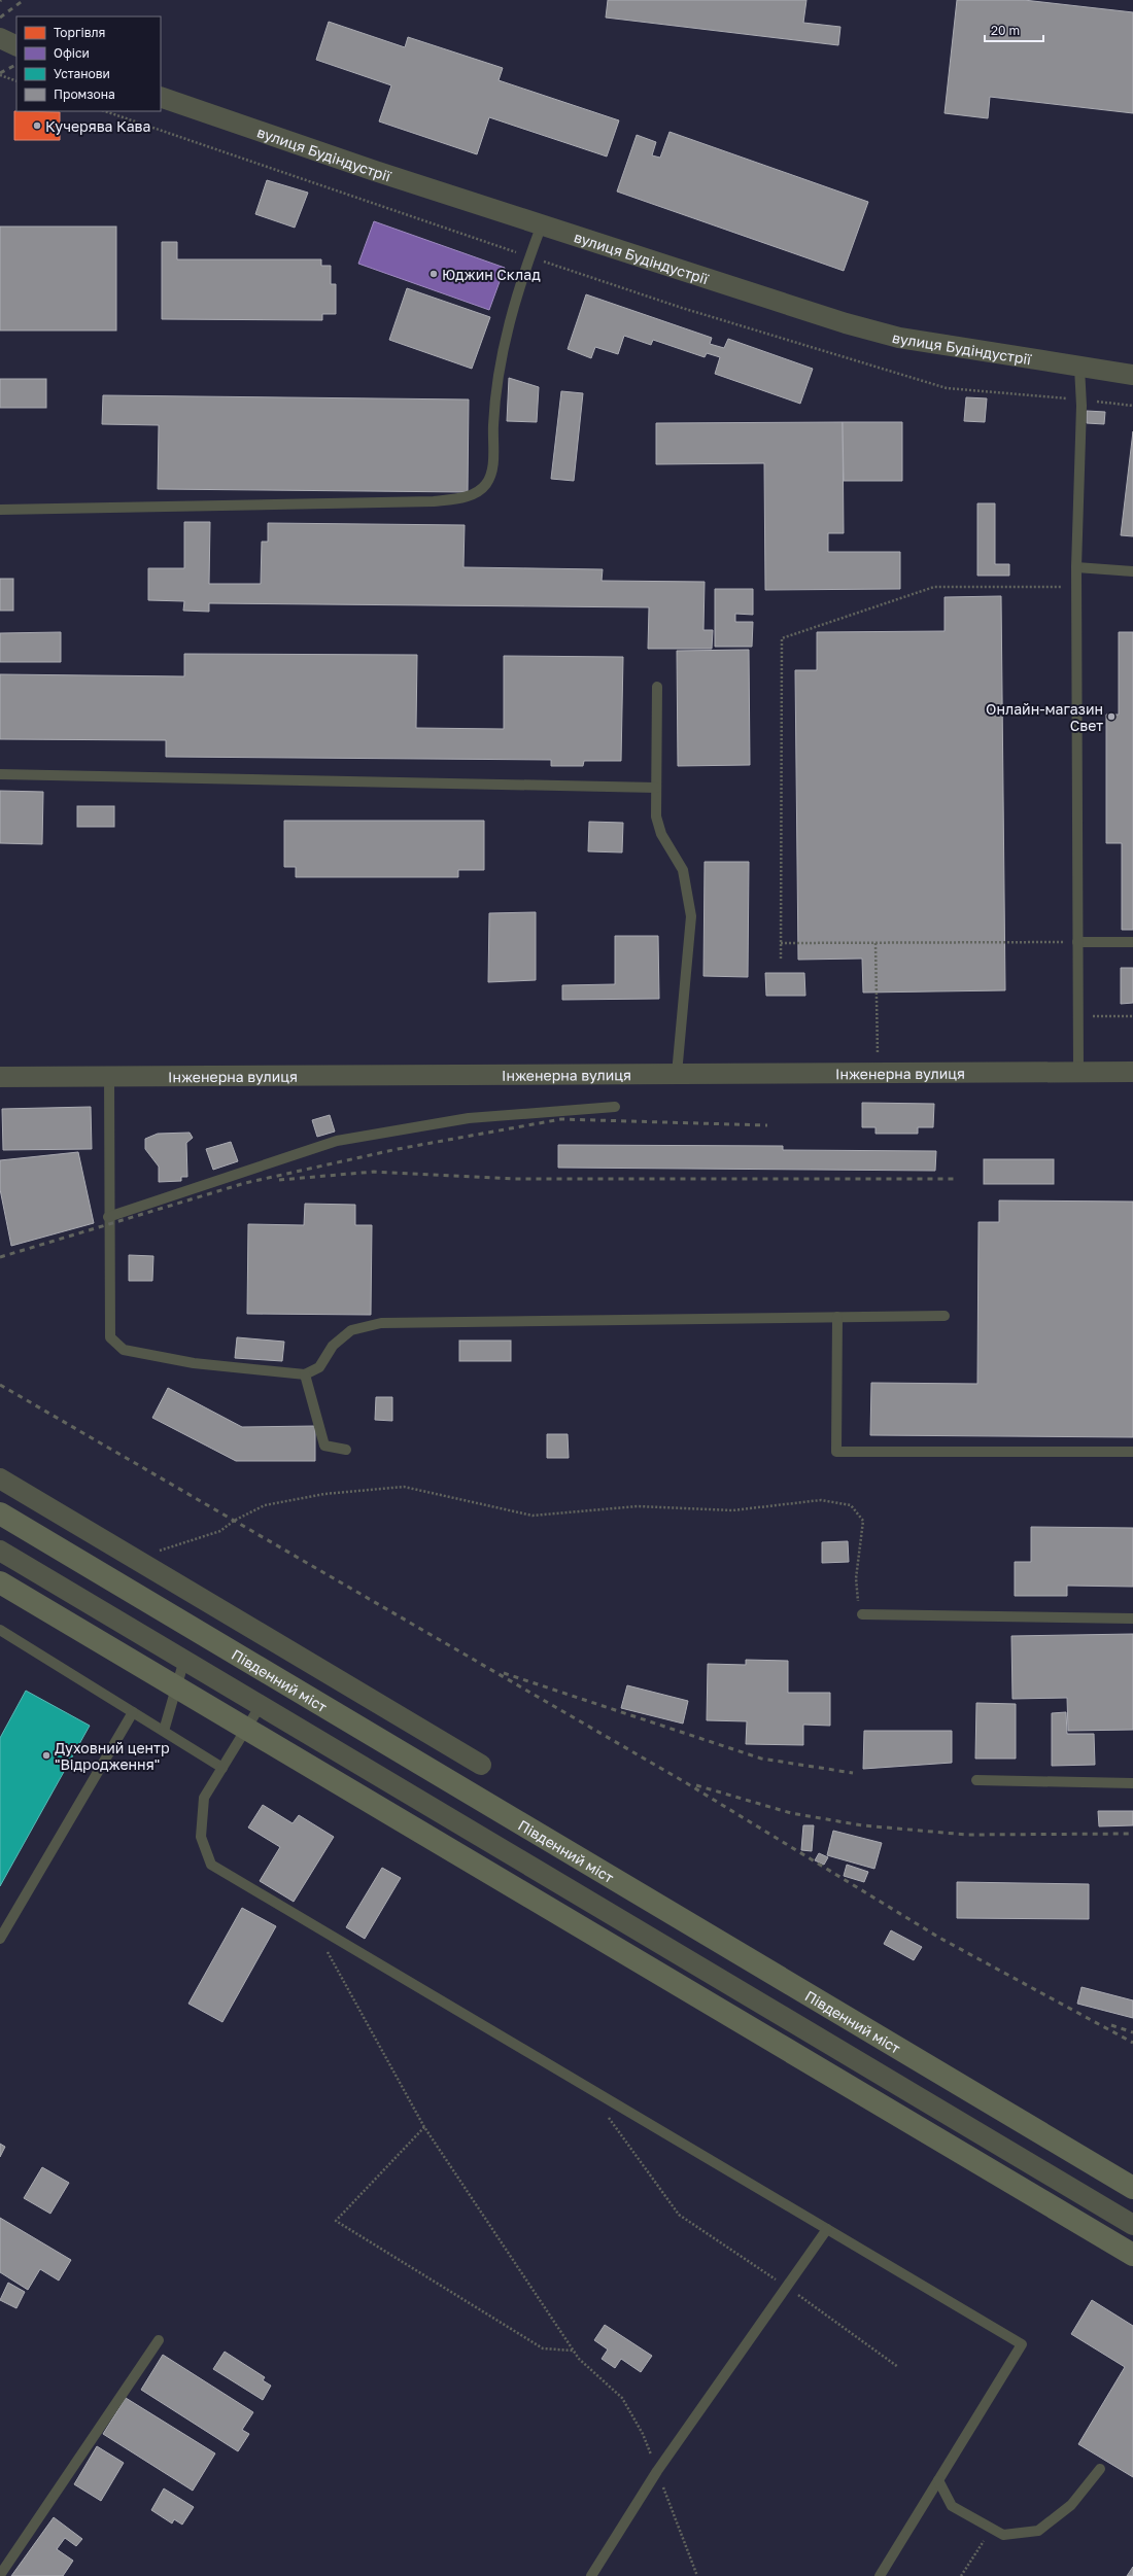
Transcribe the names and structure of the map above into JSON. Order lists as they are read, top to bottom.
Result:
{
  "streets": {
    "highway": ["Південний міст"],
    "street": ["вулиця Будіндустрії", "Інженерна вулиця"]
  },
  "places": [
    "Кучерява Кава",
    "Юджин Склад",
    "Онлайн-магазин Свет",
    "Духовний центр \"Відродження\""
  ],
  "legend": [
    "Торгівля",
    "Офіси",
    "Установи",
    "Промзона"
  ],
  "scale_bar": "20 m"
}
